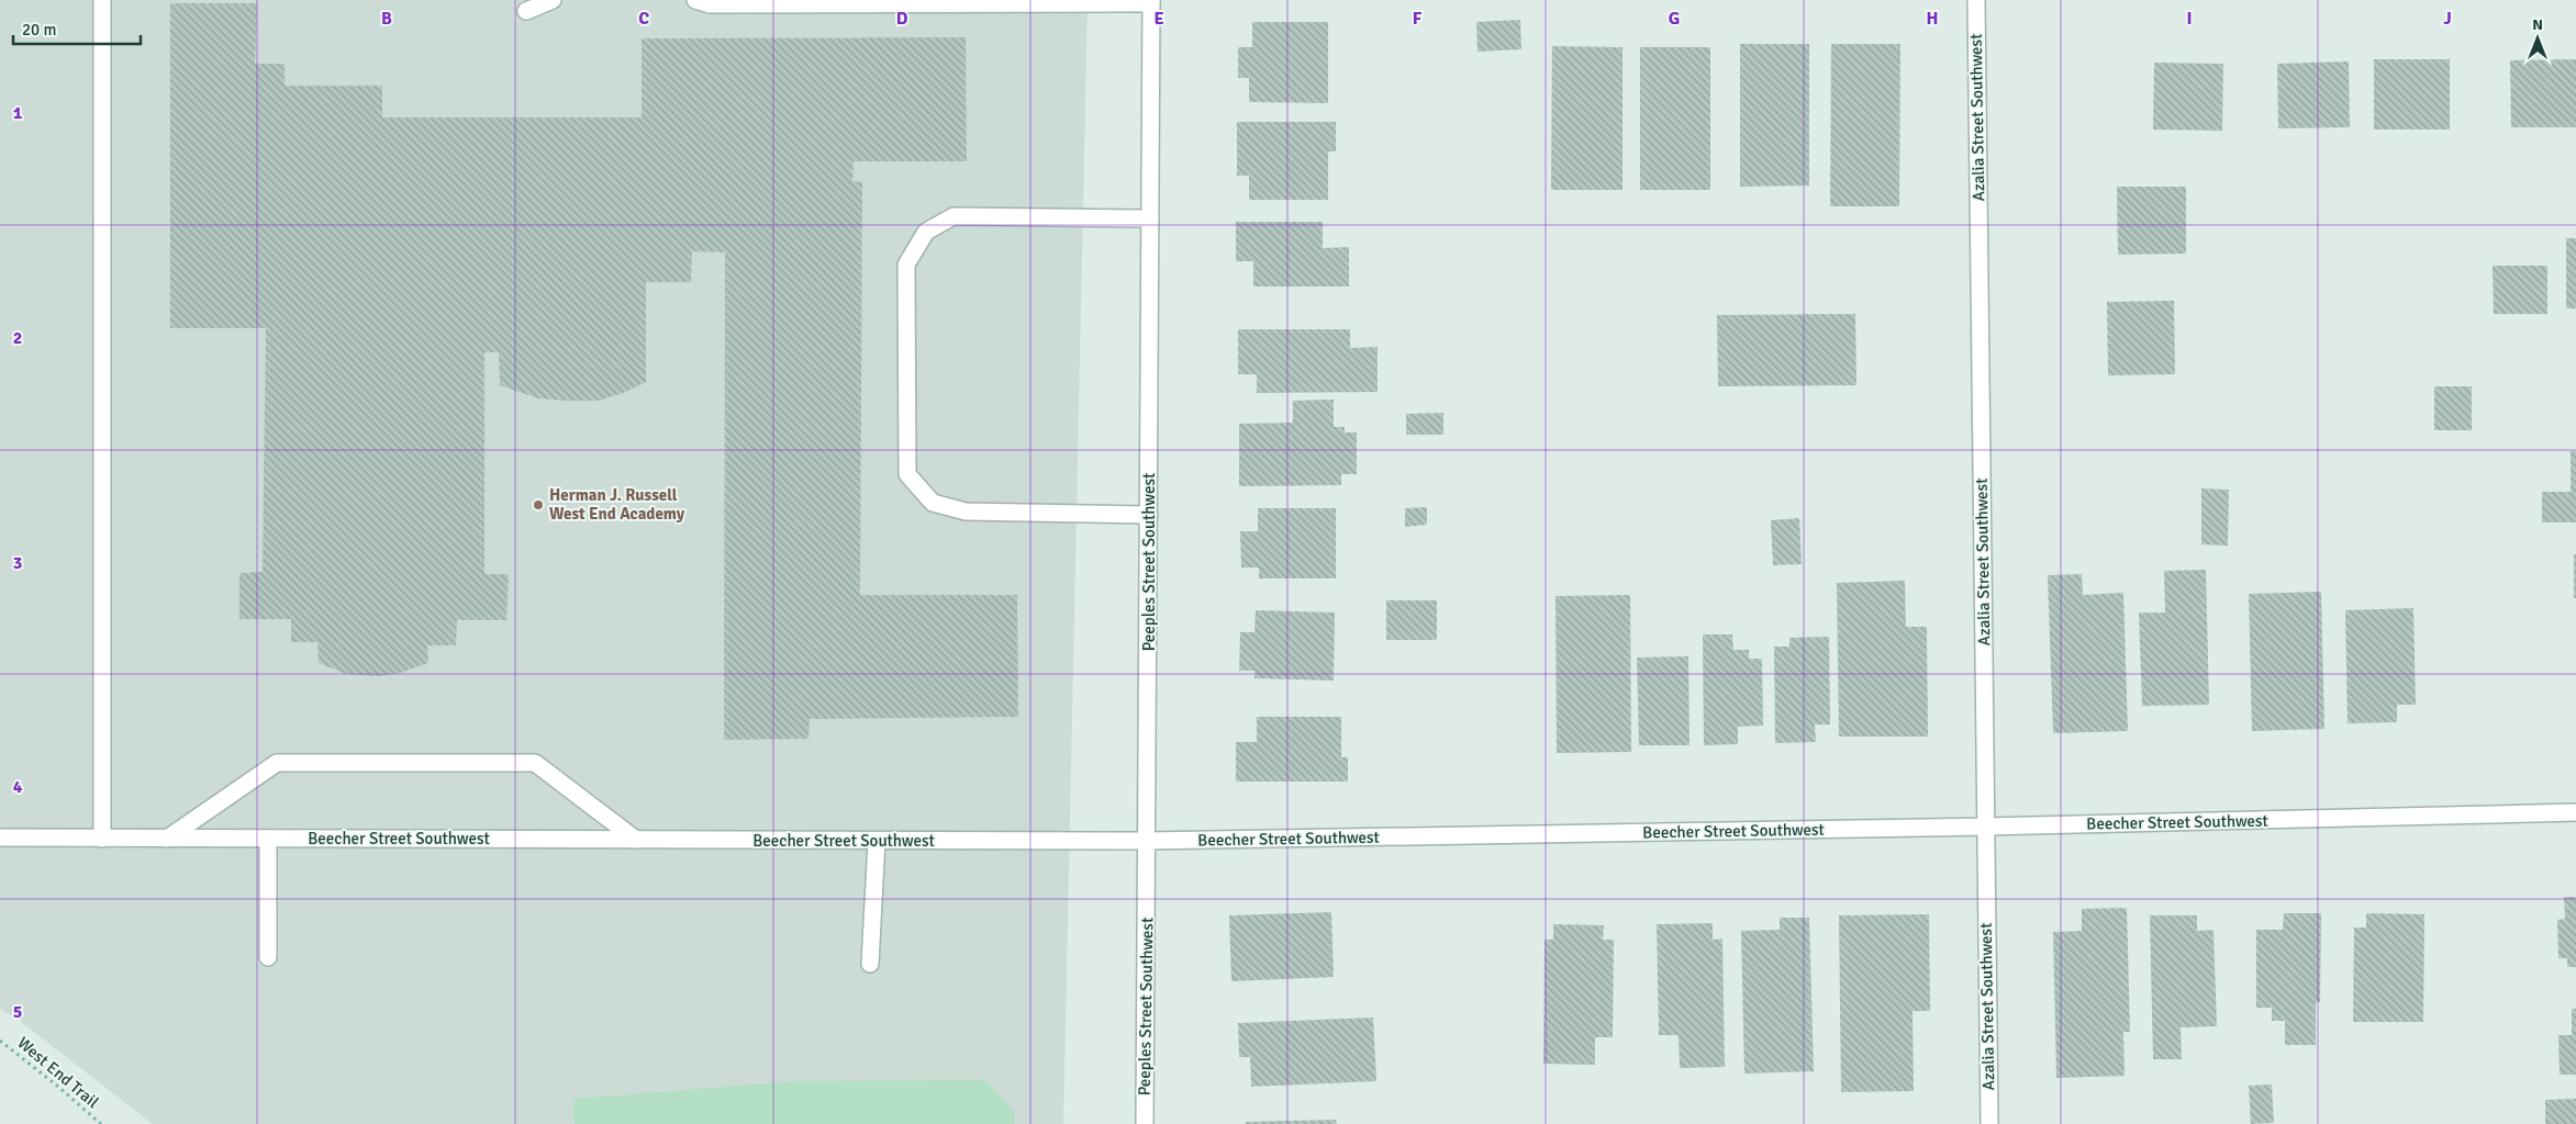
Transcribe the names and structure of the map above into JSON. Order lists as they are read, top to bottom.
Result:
{
  "streets": {
    "street": ["Azalia Street Southwest", "Peeples Street Southwest", "Beecher Street Southwest"],
    "path": ["West End Trail"]
  },
  "crossings": [
    ["Azalia Street Southwest", "Beecher Street Southwest"],
    ["Peeples Street Southwest", "Beecher Street Southwest"]
  ],
  "places": ["Herman J. Russell West End Academy"],
  "scale_bar": "20 m",
  "north": "top",
  "grid": {
    "columns": [
      "B",
      "C",
      "D",
      "E",
      "F",
      "G",
      "H",
      "I",
      "J"
    ],
    "rows": [
      "1",
      "2",
      "3",
      "4",
      "5"
    ]
  }
}
